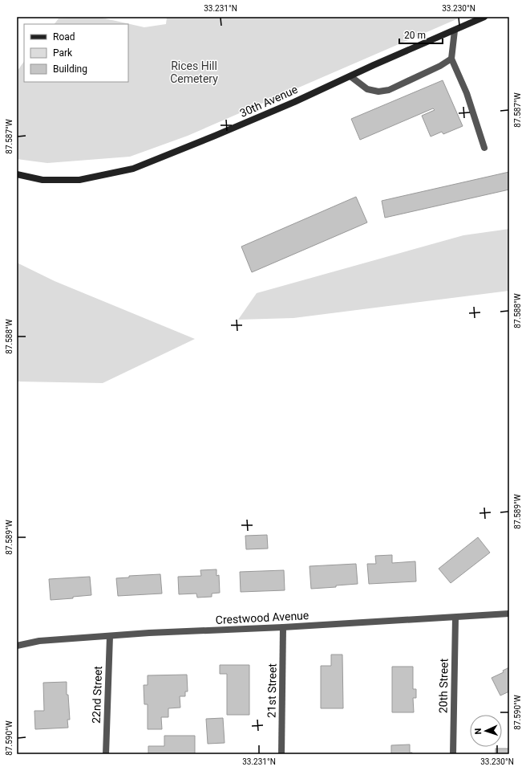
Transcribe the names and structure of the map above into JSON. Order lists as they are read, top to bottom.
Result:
{
  "streets": {
    "street": [
      "30th Avenue",
      "Crestwood Avenue",
      "20th Street",
      "21st Street",
      "22nd Street"
    ]
  },
  "crossings": [
    ["Crestwood Avenue", "20th Street"],
    ["Crestwood Avenue", "21st Street"],
    ["Crestwood Avenue", "22nd Street"]
  ],
  "parks": ["Rices Hill Cemetery"],
  "legend": ["Road", "Park", "Building"],
  "scale_bar": "20 m",
  "north": "left",
  "coordinates": [
    "33.231°N",
    "33.230°N",
    "87.587°W",
    "87.588°W",
    "87.589°W",
    "87.590°W"
  ]
}
